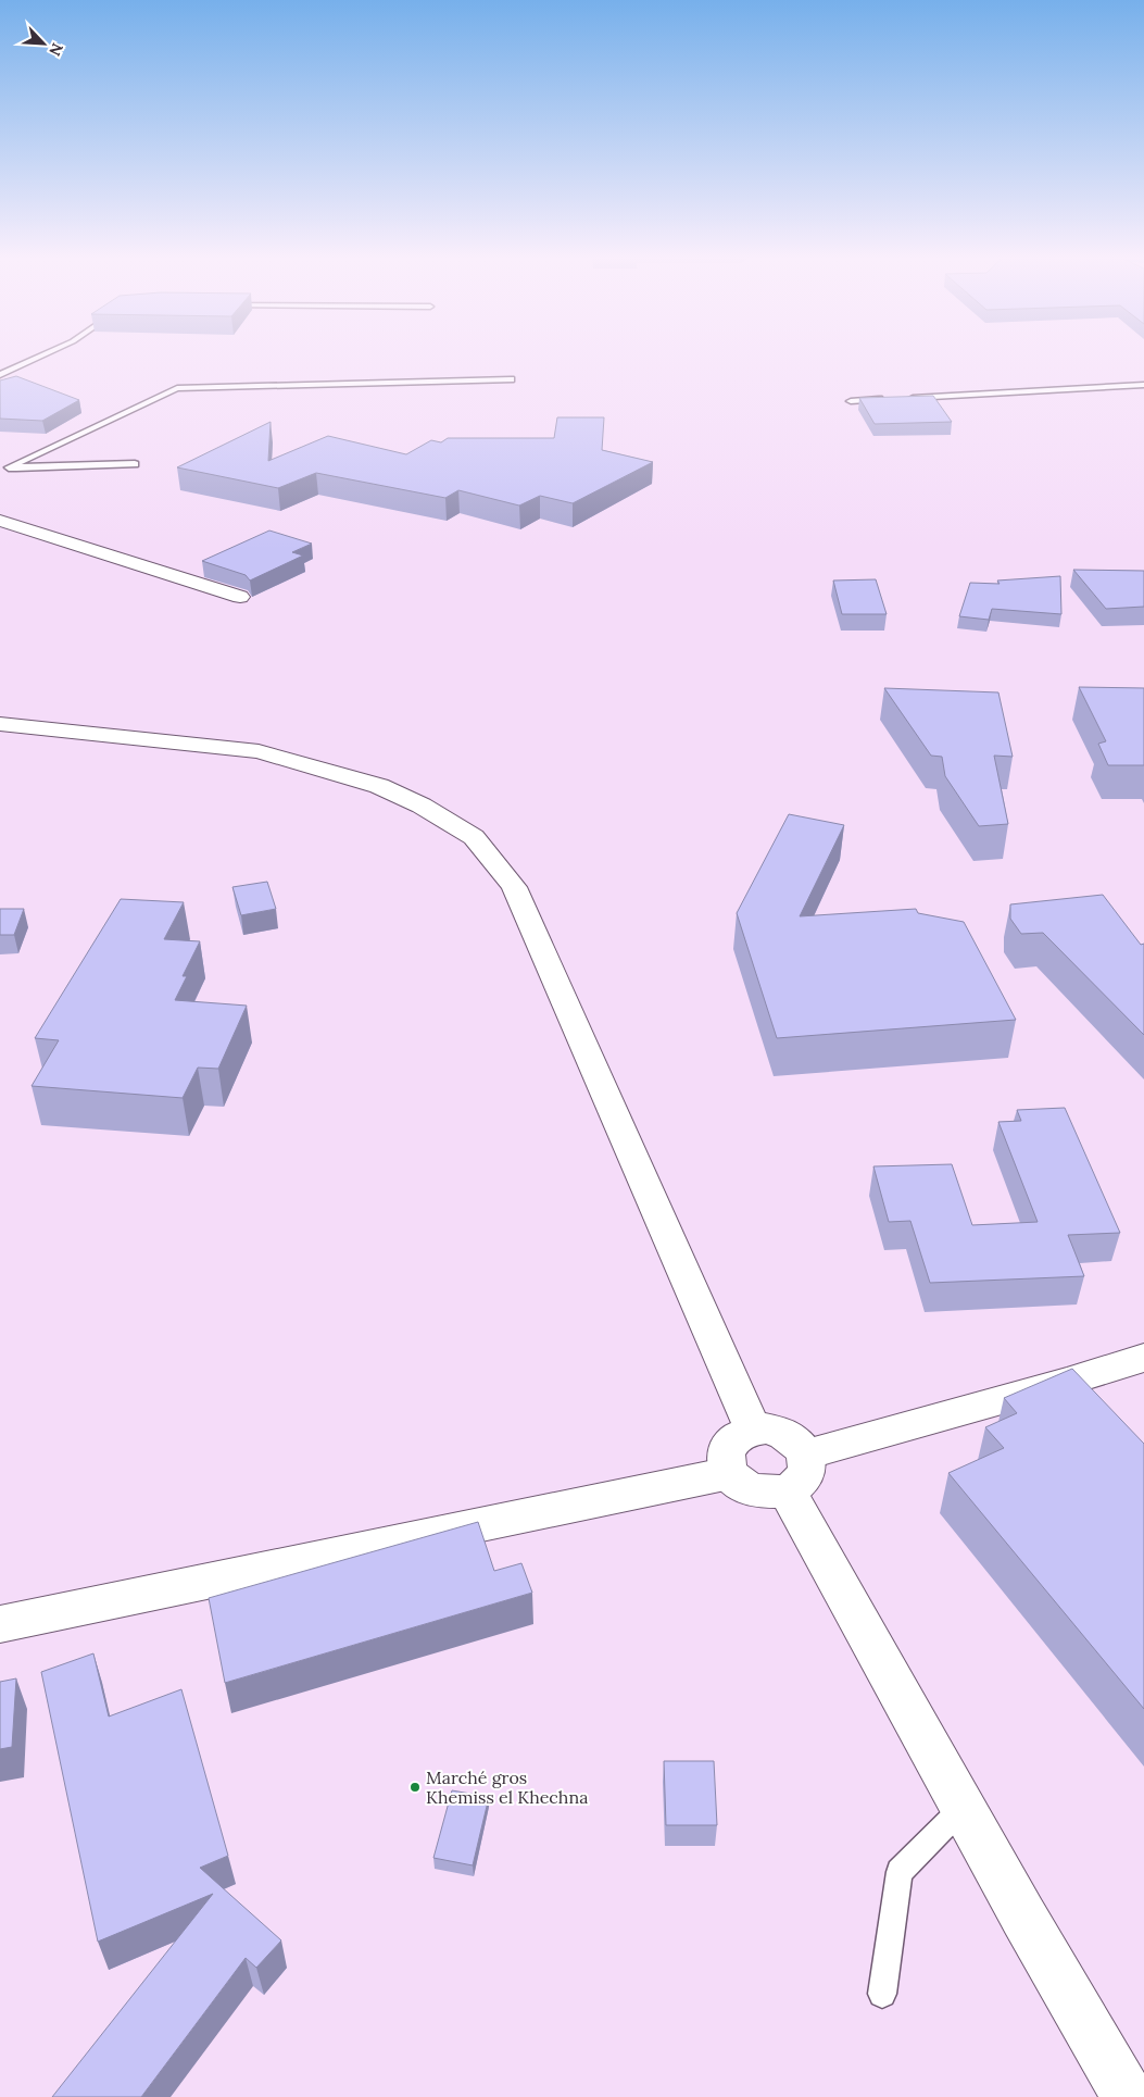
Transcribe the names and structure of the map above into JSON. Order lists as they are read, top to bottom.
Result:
{
  "places": ["Marché gros Khemiss el Khechna"],
  "north": "bottom right"
}
